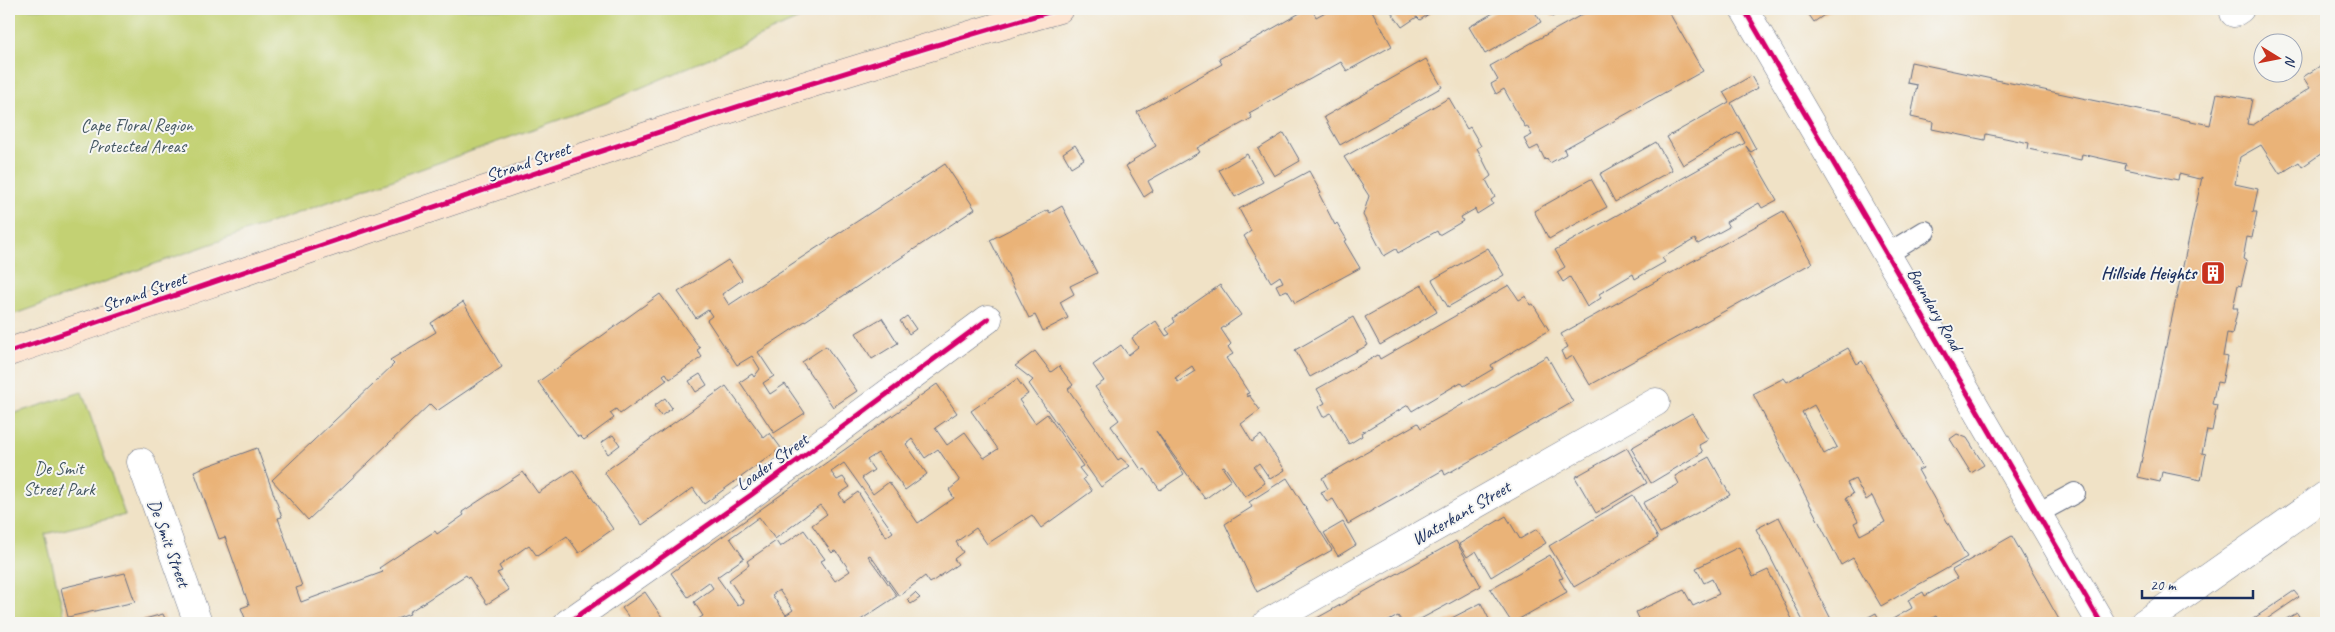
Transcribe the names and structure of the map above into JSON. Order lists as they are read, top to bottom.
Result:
{
  "streets": {
    "street": [
      "Strand Street",
      "Boundary Road",
      "Loader Street",
      "Waterkant Street",
      "De Smit Street"
    ]
  },
  "parks": ["Cape Floral Region Protected Areas", "De Smit Street Park"],
  "places": {
    "building": ["Hillside Heights"]
  },
  "scale_bar": "20 m",
  "north": "right"
}
